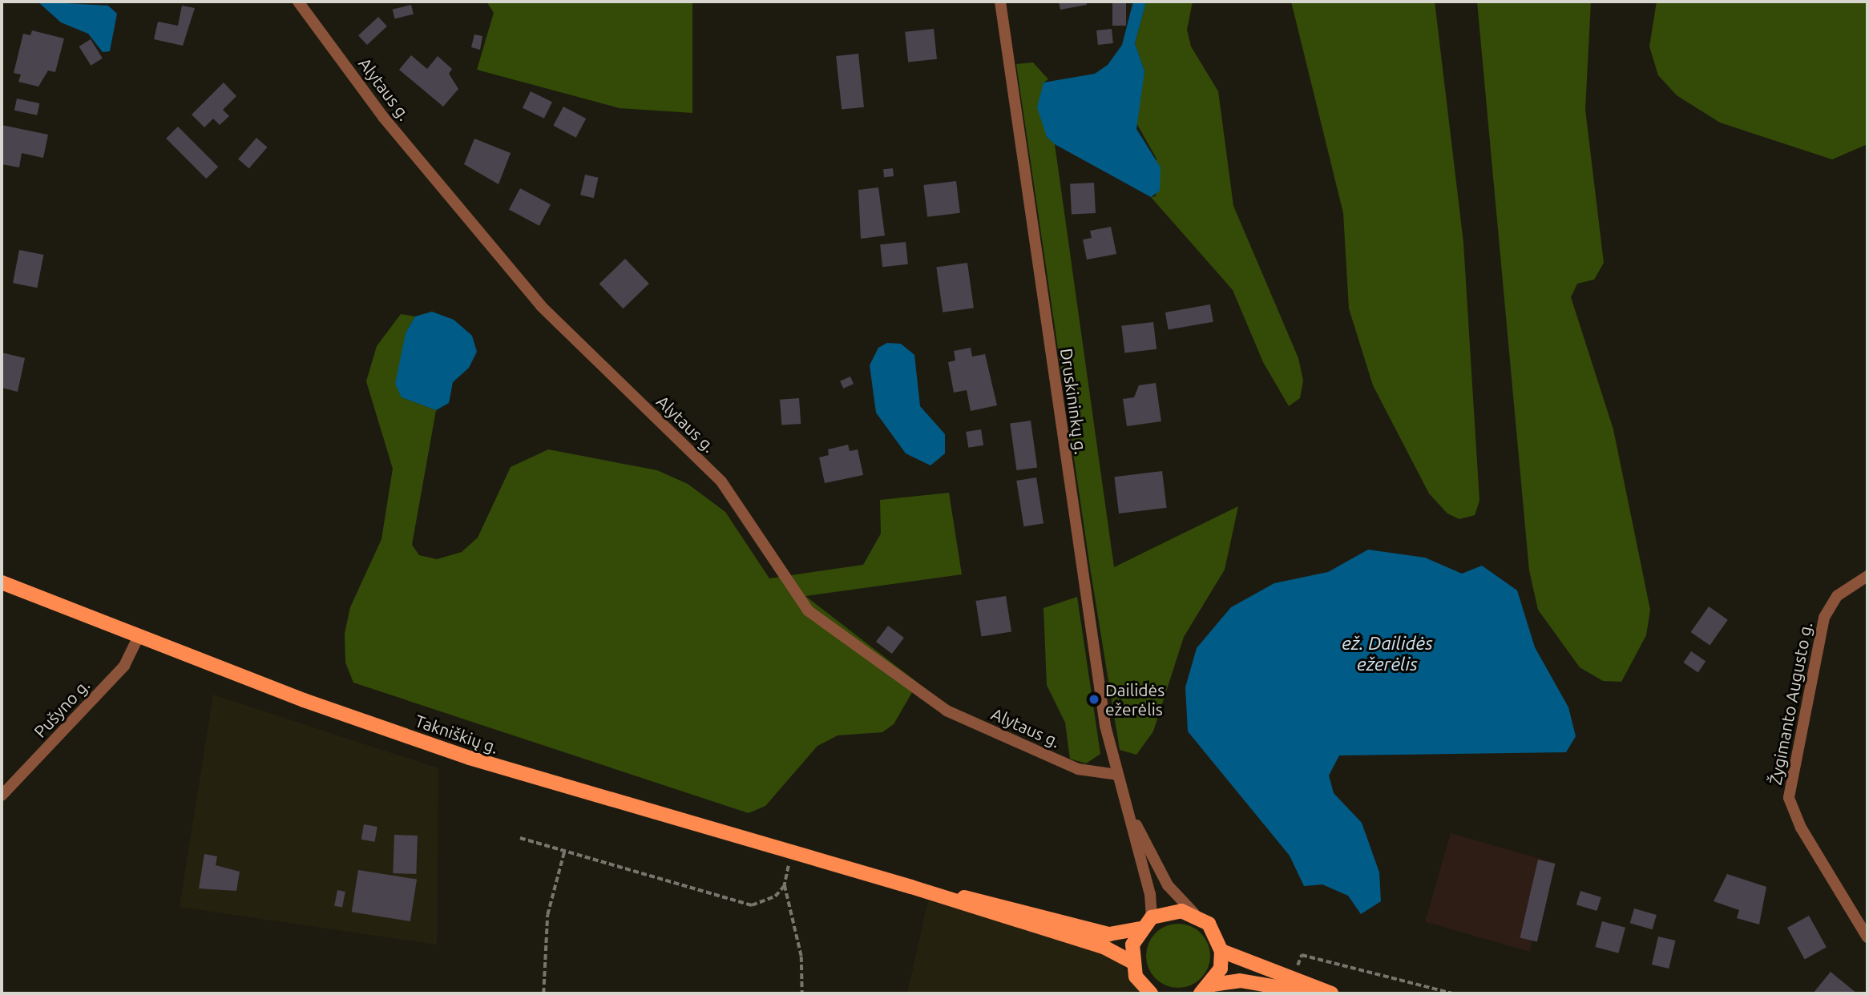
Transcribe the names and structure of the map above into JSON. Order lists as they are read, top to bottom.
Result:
{
  "streets": {
    "main road": ["Takniškių g."],
    "street": [
      "Alytaus g.",
      "Druskininkų g.",
      "Žygimanto Augusto g.",
      "Pušyno g."
    ]
  },
  "crossings": [
    ["Alytaus g.", "Druskininkų g."],
    ["Pušyno g.", "Takniškių g."]
  ],
  "water": ["ež. Dailidės ežerėlis"],
  "places": ["Dailidės ežerėlis"]
}
